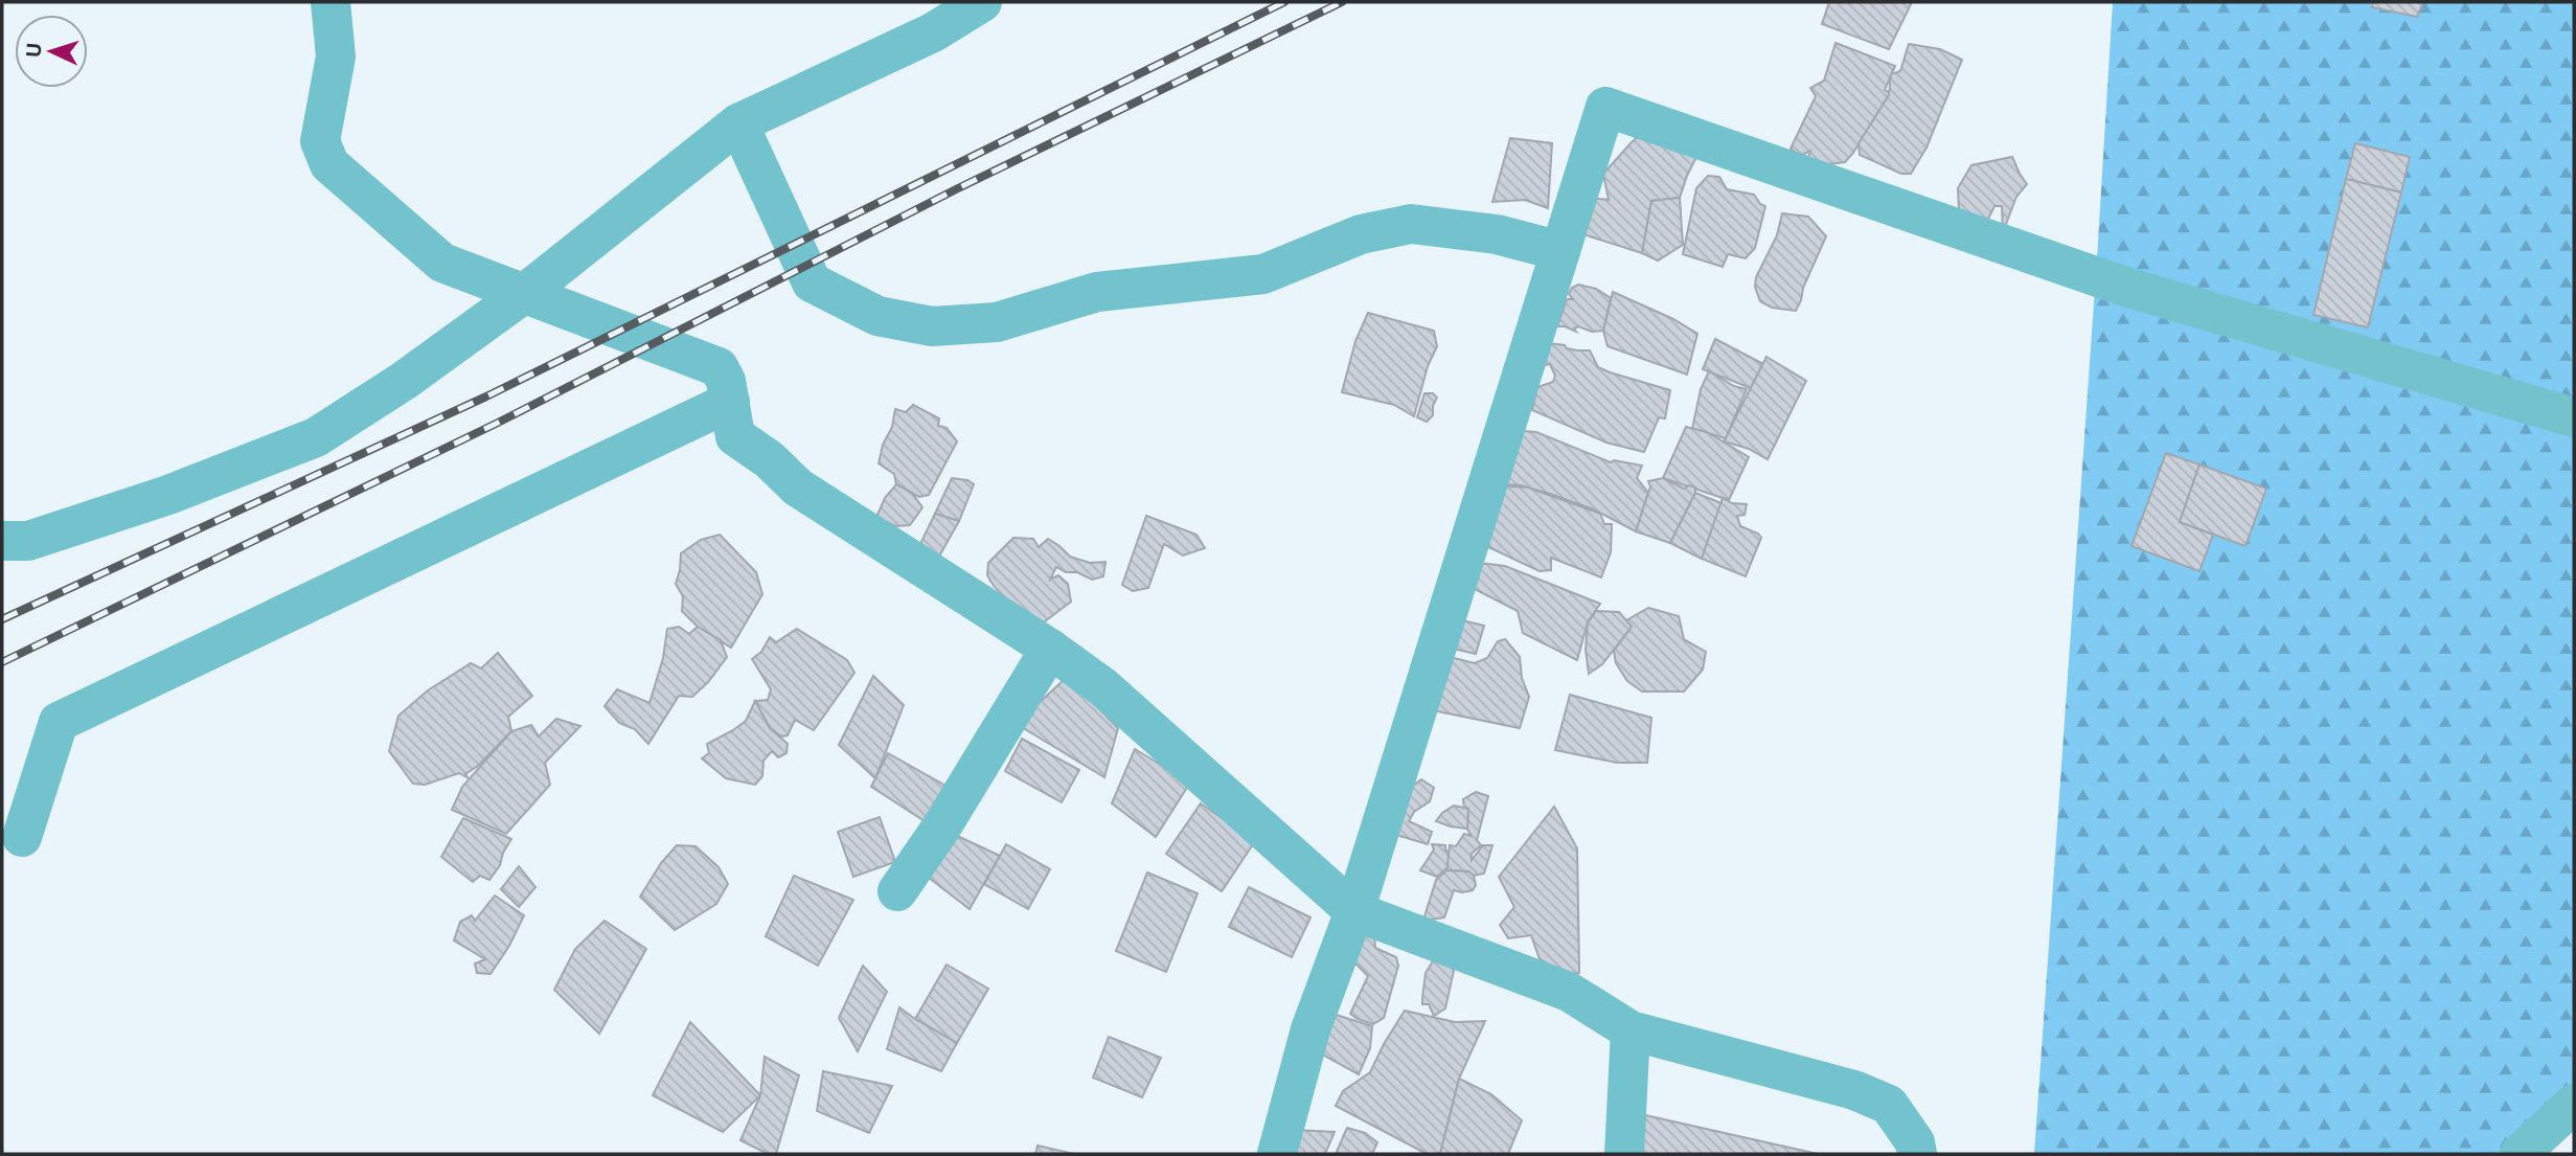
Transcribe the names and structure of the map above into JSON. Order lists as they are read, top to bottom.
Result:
{
  "north": "left"
}
